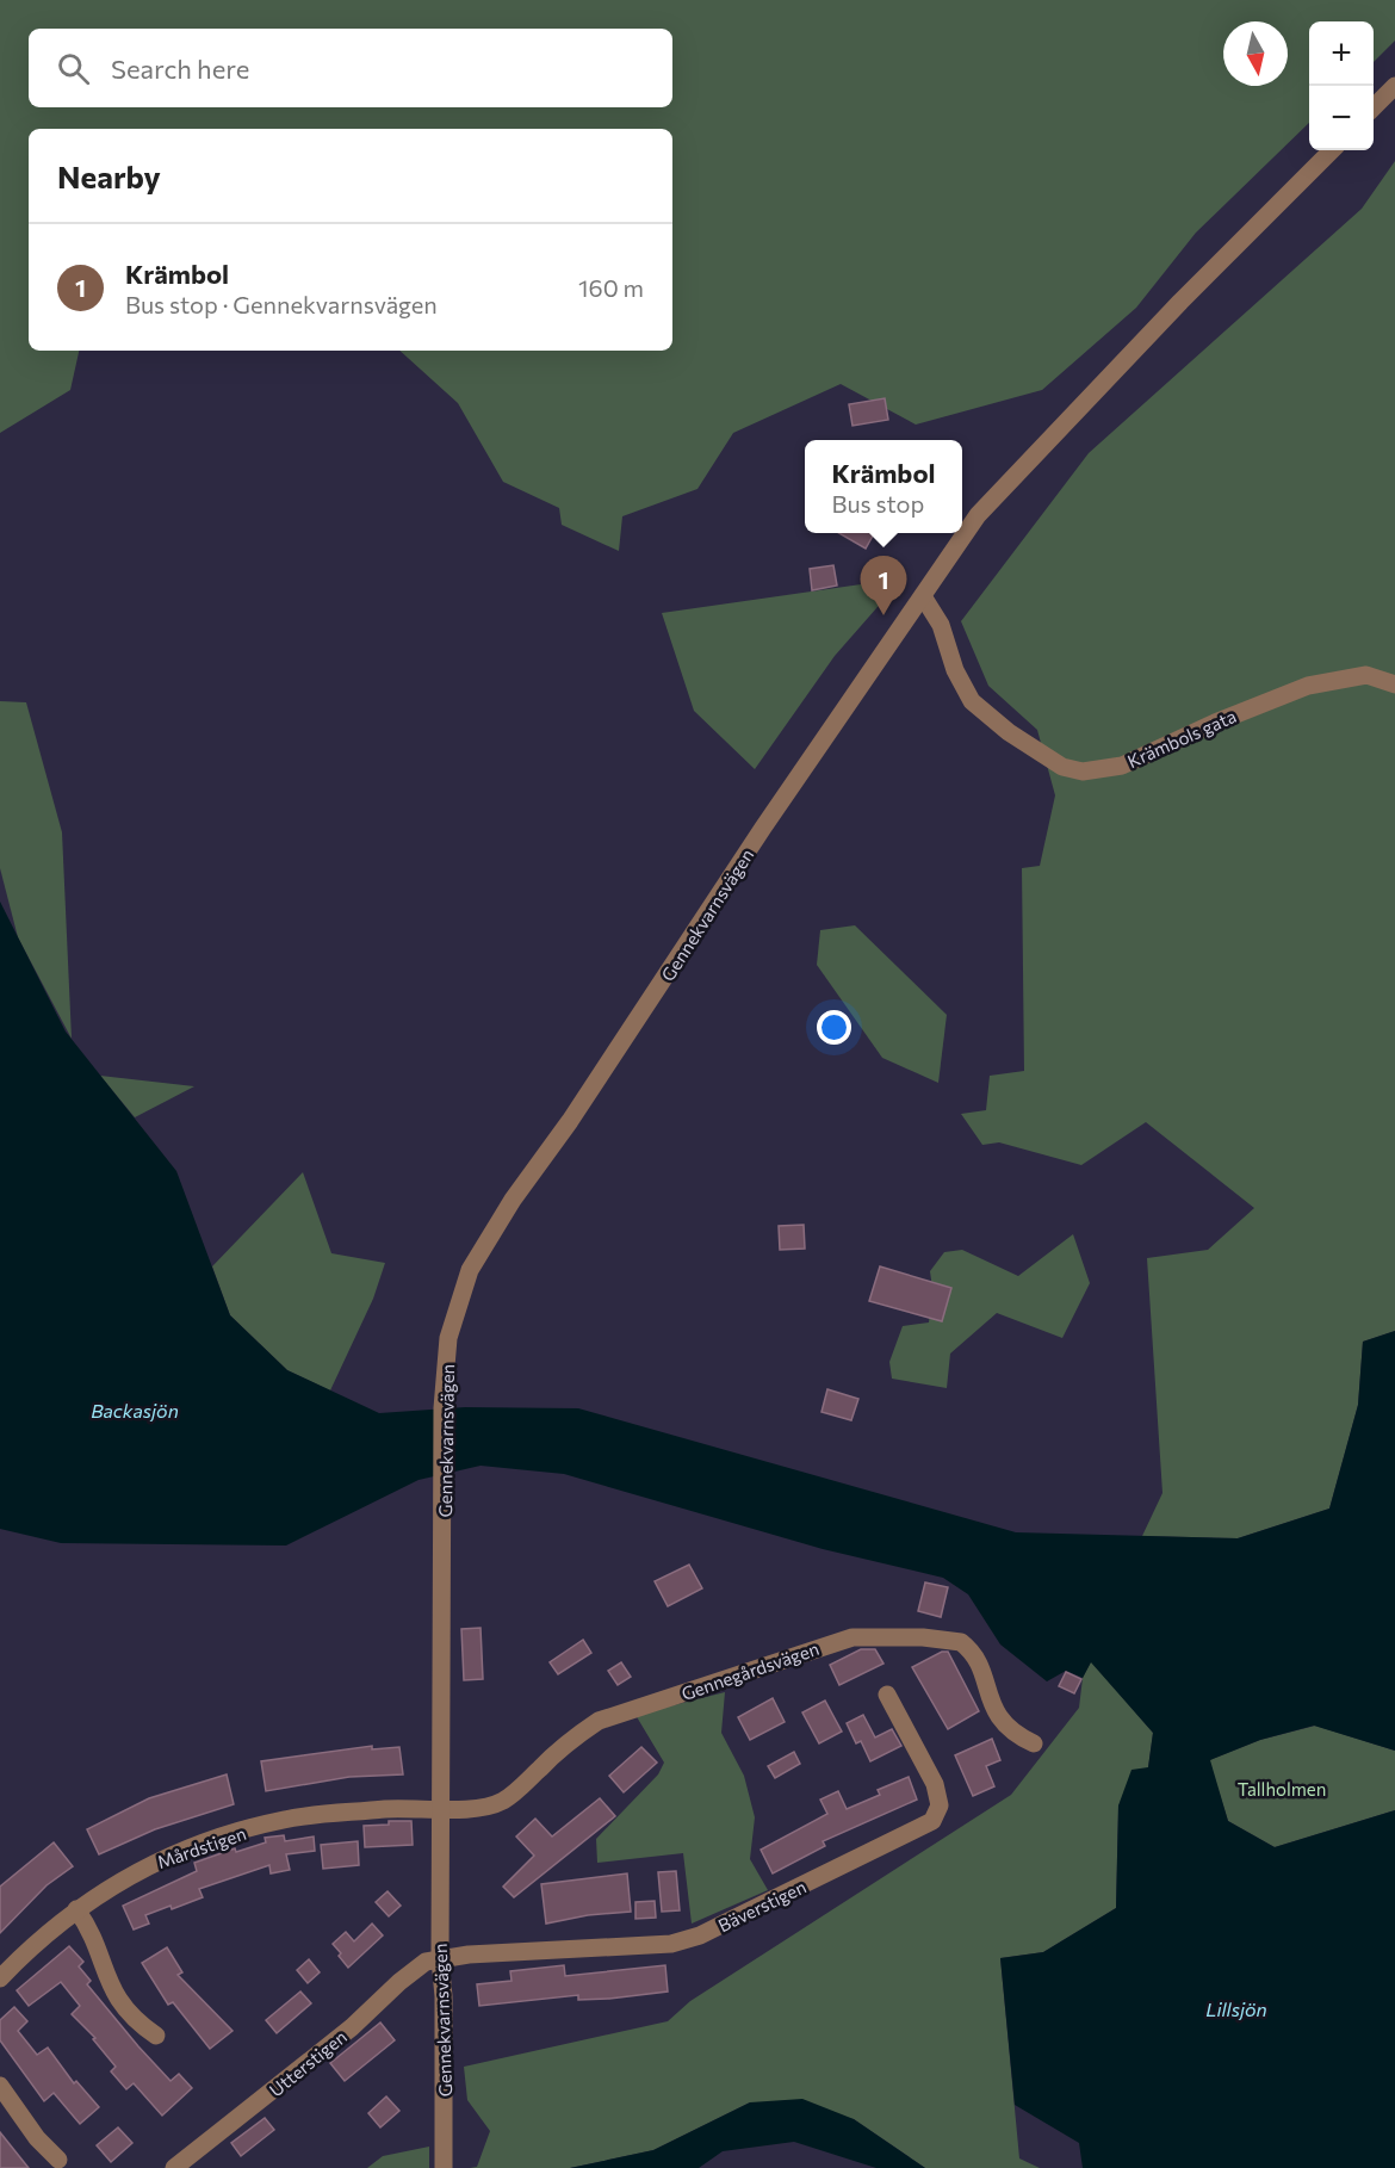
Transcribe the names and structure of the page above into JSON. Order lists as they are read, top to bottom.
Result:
{
  "streets": {
    "street": [
      "Krämbols gata",
      "Gennekvarnsvägen",
      "Gennegårdsvägen",
      "Mårdstigen",
      "Bäverstigen",
      "Utterstigen"
    ]
  },
  "crossings": [
    ["Krämbols gata", "Gennekvarnsvägen"],
    ["Gennekvarnsvägen", "Gennegårdsvägen"],
    ["Gennekvarnsvägen", "Mårdstigen"],
    ["Gennekvarnsvägen", "Bäverstigen"],
    ["Gennekvarnsvägen", "Utterstigen"],
    ["Gennegårdsvägen", "Mårdstigen"],
    ["Bäverstigen", "Utterstigen"]
  ],
  "water": ["Backasjön", "Lillsjön"],
  "parks": ["Tallholmen"],
  "north": "bottom",
  "page": {
    "map_buttons": ["+", "−"],
    "search": "Search here",
    "heading": "Nearby",
    "list": [
      {
        "mark": "1",
        "name": "Krämbol",
        "note": "Bus stop · Gennekvarnsvägen",
        "value": "160 m"
      }
    ],
    "popup": ["Krämbol", "Bus stop"],
    "pins": "1"
  }
}
